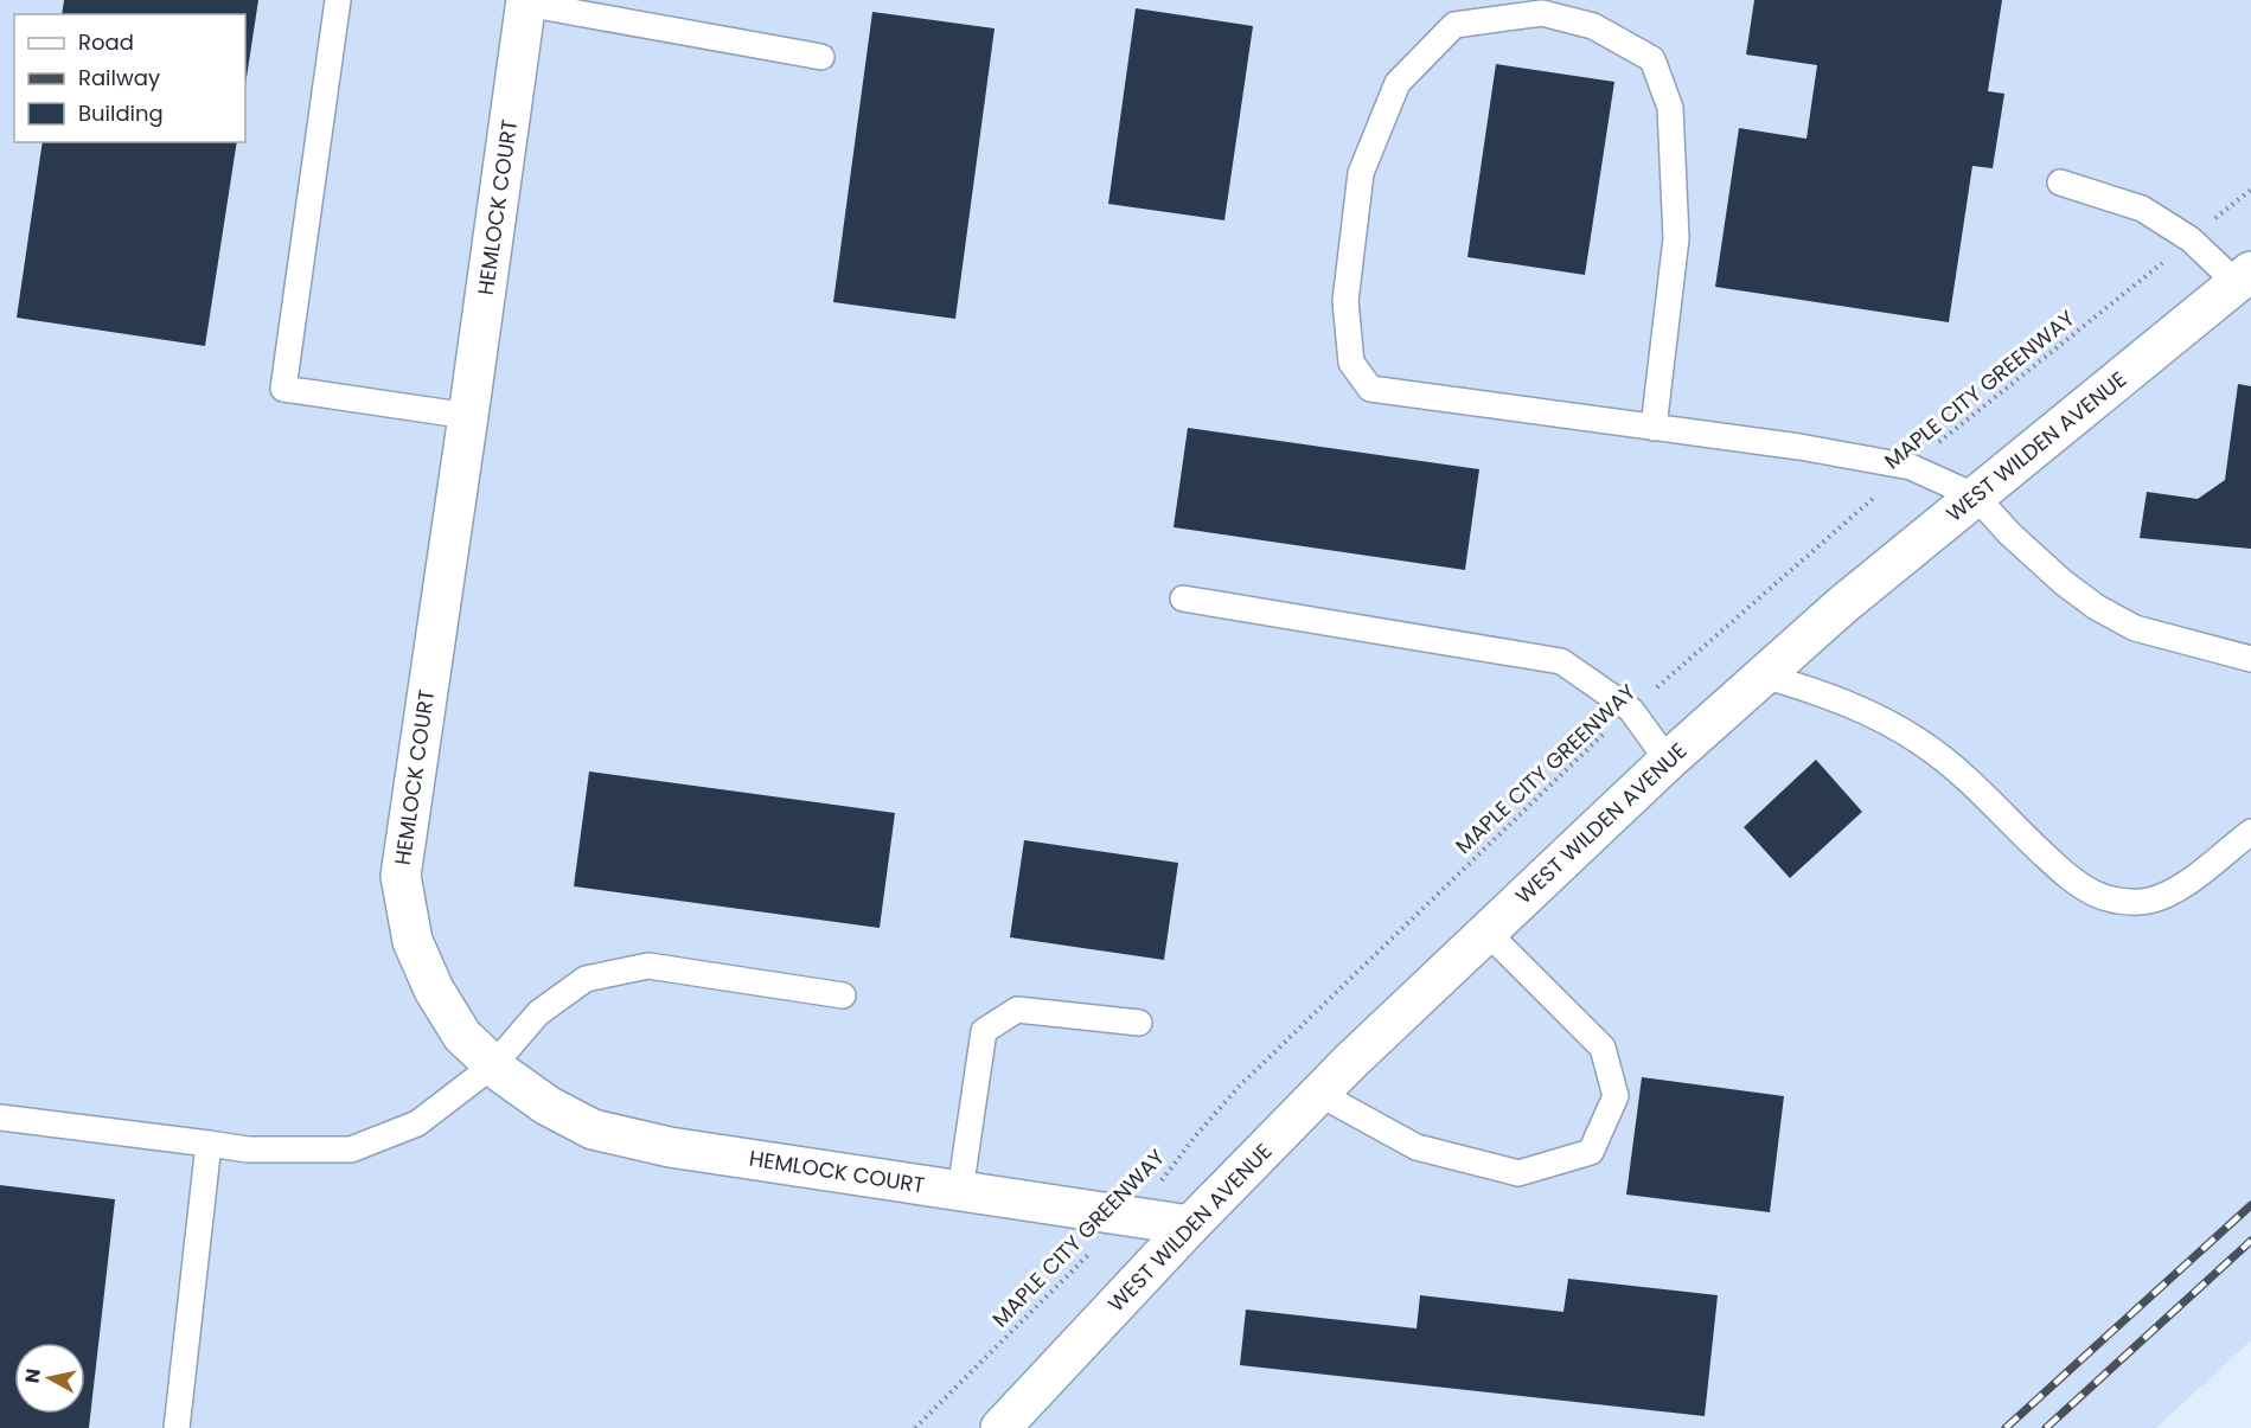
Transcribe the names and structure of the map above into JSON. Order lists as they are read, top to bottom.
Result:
{
  "streets": {
    "street": ["HEMLOCK COURT", "WEST WILDEN AVENUE"],
    "path": ["MAPLE CITY GREENWAY"]
  },
  "crossings": [
    ["HEMLOCK COURT", "MAPLE CITY GREENWAY"],
    ["HEMLOCK COURT", "WEST WILDEN AVENUE"]
  ],
  "legend": ["Road", "Railway", "Building"],
  "north": "left"
}
